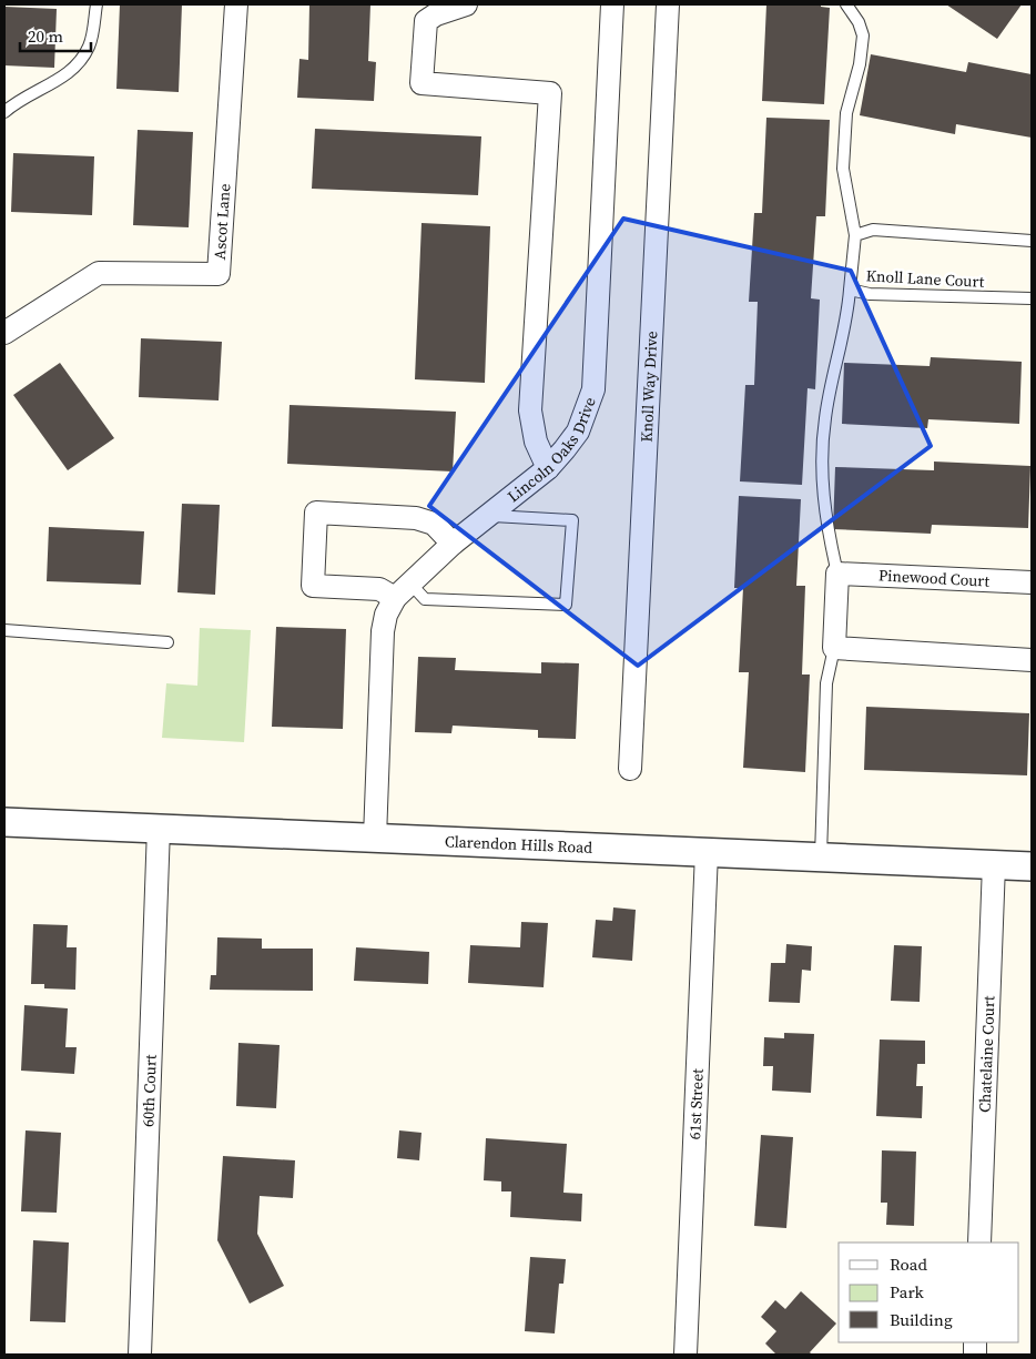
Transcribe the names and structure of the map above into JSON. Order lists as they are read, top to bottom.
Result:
{
  "streets": {
    "street": [
      "Ascot Lane",
      "Knoll Way Drive",
      "Lincoln Oaks Drive",
      "Pinewood Court",
      "Clarendon Hills Road",
      "Chatelaine Court",
      "60th Court",
      "61st Street"
    ],
    "lane": ["Knoll Lane Court"]
  },
  "crossings": [
    ["Lincoln Oaks Drive", "Clarendon Hills Road"],
    ["Clarendon Hills Road", "Chatelaine Court"],
    ["Clarendon Hills Road", "60th Court"],
    ["Clarendon Hills Road", "61st Street"]
  ],
  "legend": ["Road", "Park", "Building"],
  "scale_bar": "20 m"
}
